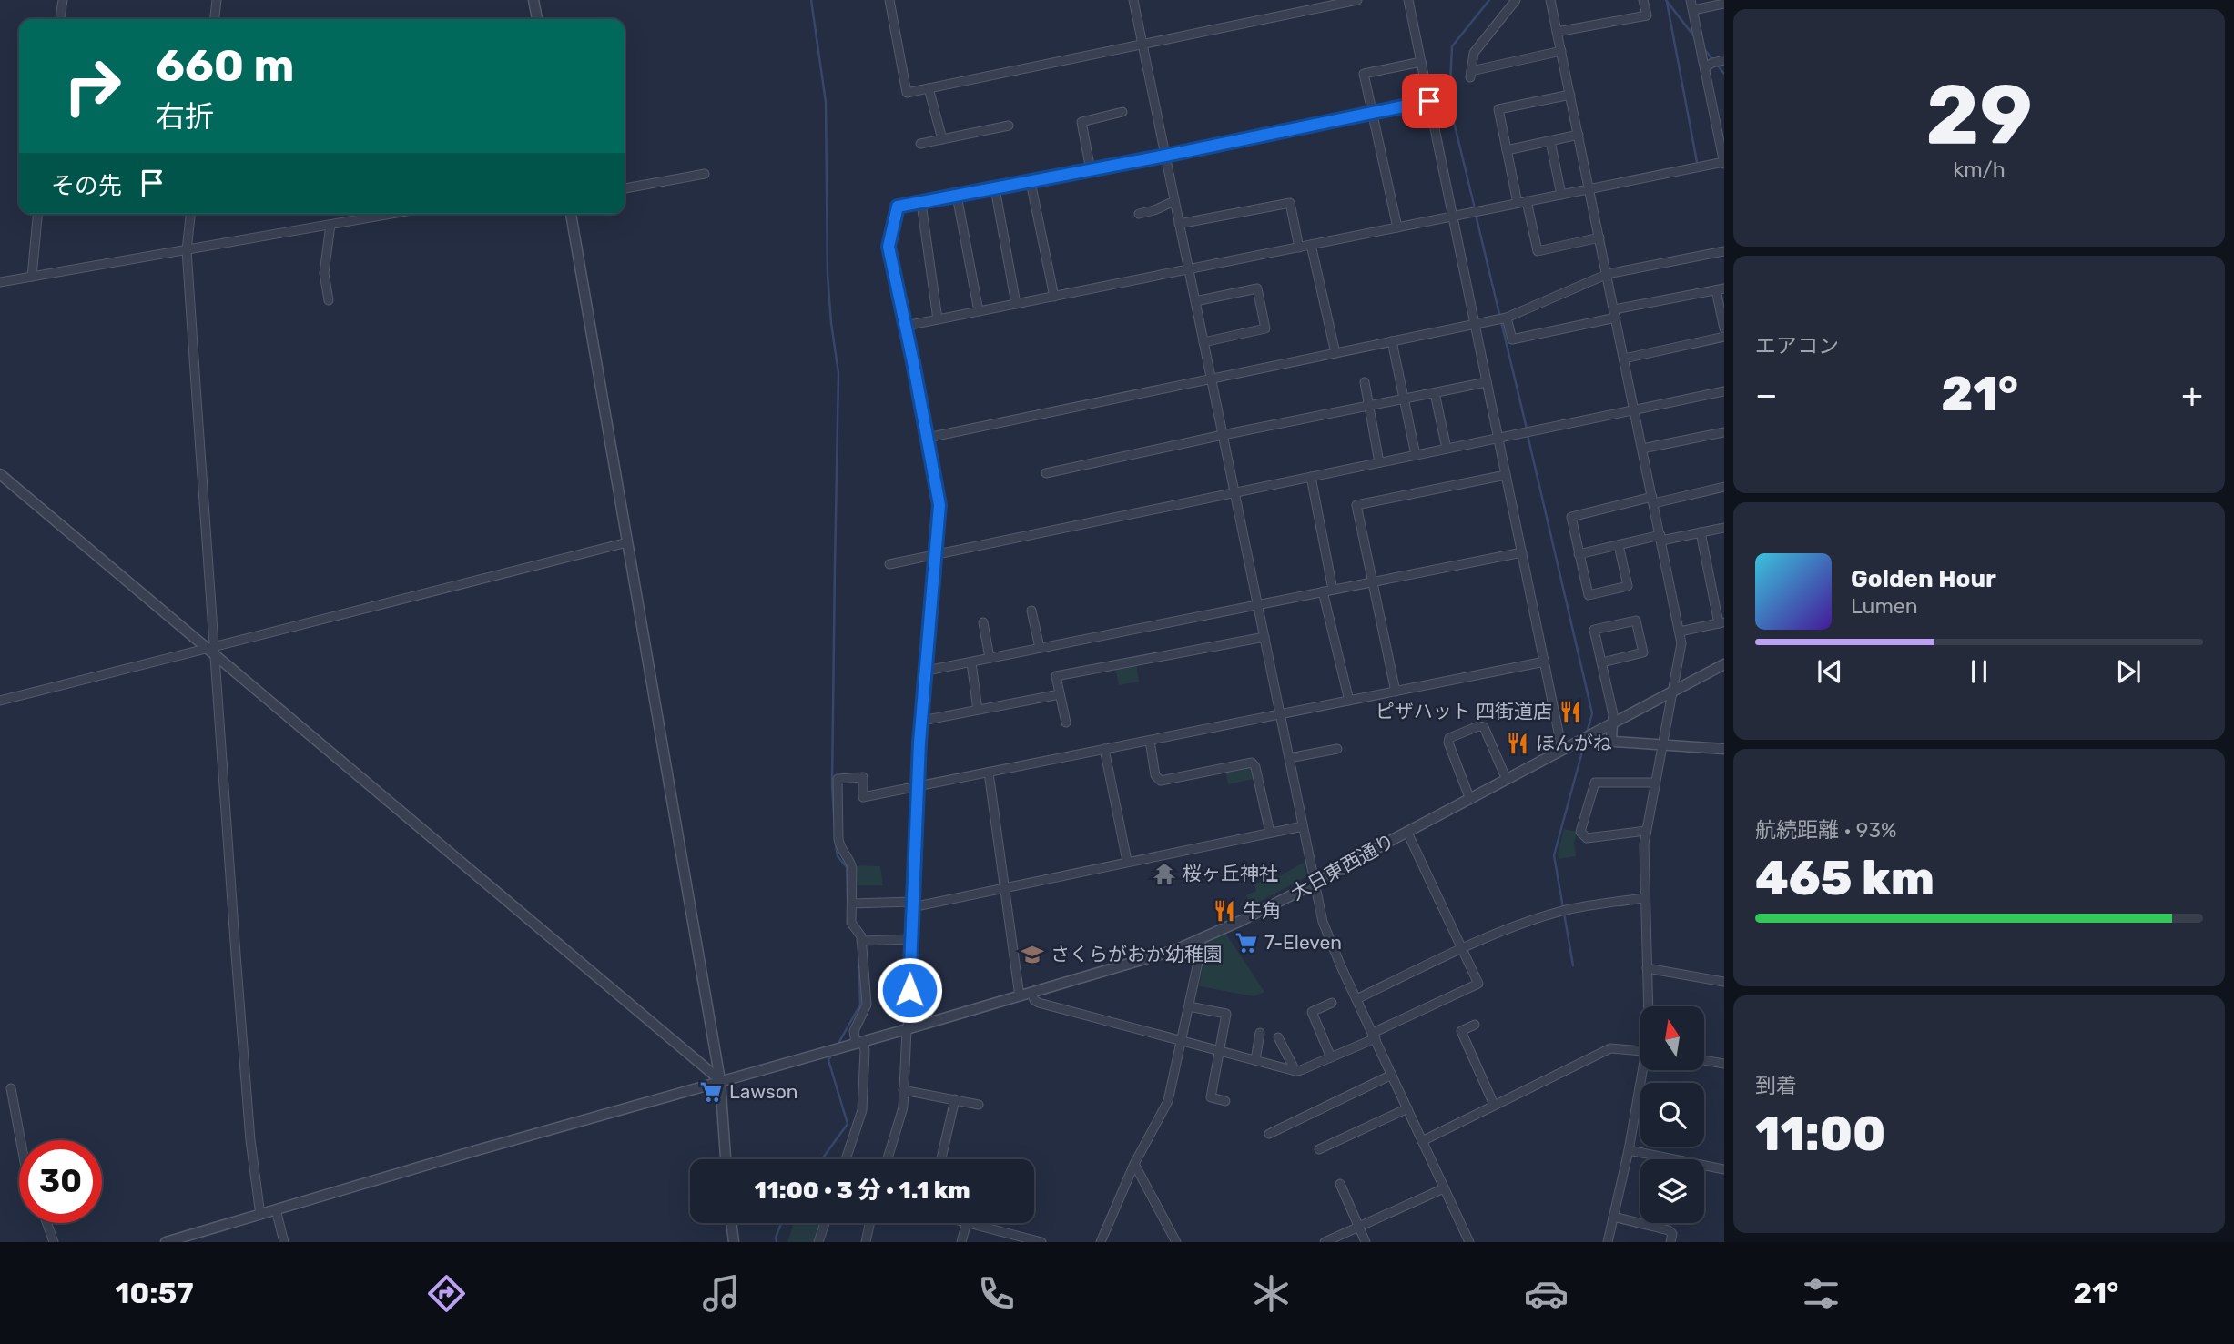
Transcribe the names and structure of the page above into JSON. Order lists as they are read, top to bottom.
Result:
{
  "streets": {
    "street": ["大日東西通り"]
  },
  "places": {
    "restaurant": ["ピザハット 四街道店", "ほんがね", "牛角"],
    "temple": ["桜ヶ丘神社"],
    "supermarket": ["7-Eleven", "Lawson"],
    "school or university": ["さくらがおか幼稚園"]
  },
  "north": "top",
  "page": {
    "tile": [
      ["29", "km/h"],
      "エアコン",
      ["航続距離 · 93%", "465 km"],
      ["到着", "11:00"]
    ],
    "turn": ["660 m", "右折"],
    "then": "その先",
    "heat": ["−", "21°", "+"],
    "song": ["Golden Hour", "Lumen"],
    "limit": "30",
    "trip": "11:00 · 3 分 · 1.1 km",
    "tabs": ["10:57", "21°"]
  }
}
